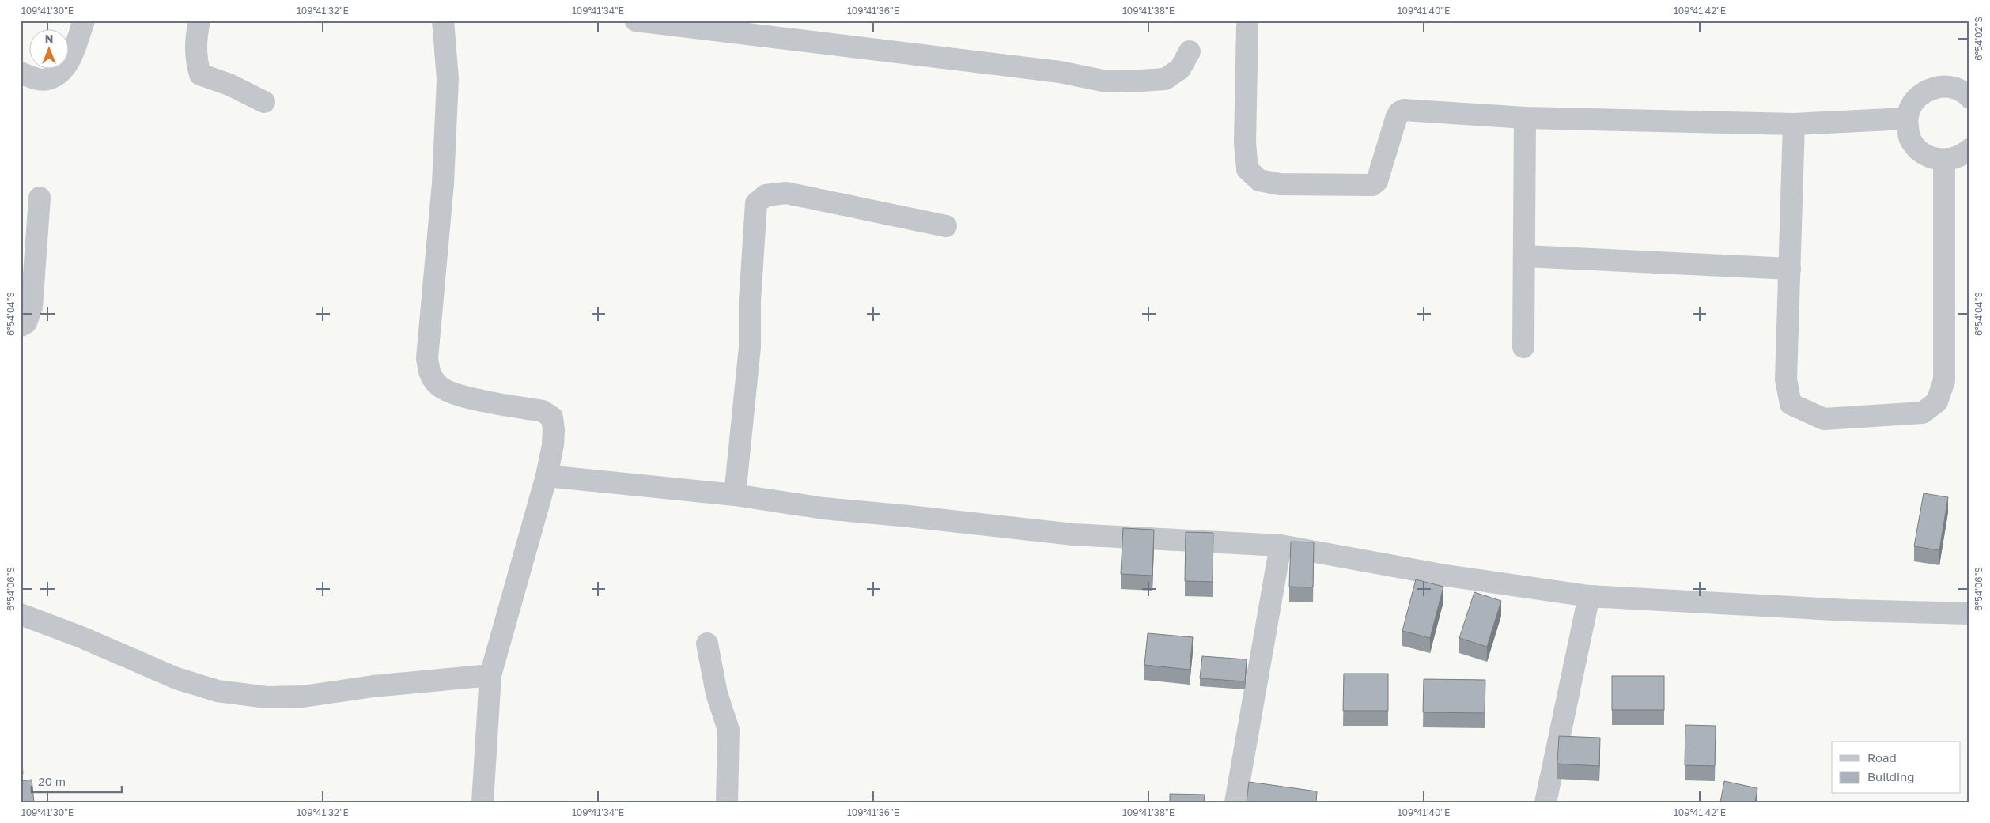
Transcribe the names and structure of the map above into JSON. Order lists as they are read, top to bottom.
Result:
{
  "legend": ["Road", "Building"],
  "scale_bar": "20 m",
  "north": "top",
  "coordinates": [
    "109°41'30\"E",
    "109°41'32\"E",
    "109°41'34\"E",
    "109°41'36\"E",
    "109°41'38\"E",
    "109°41'40\"E",
    "109°41'42\"E",
    "6°54'02\"S",
    "6°54'04\"S",
    "6°54'06\"S"
  ]
}
